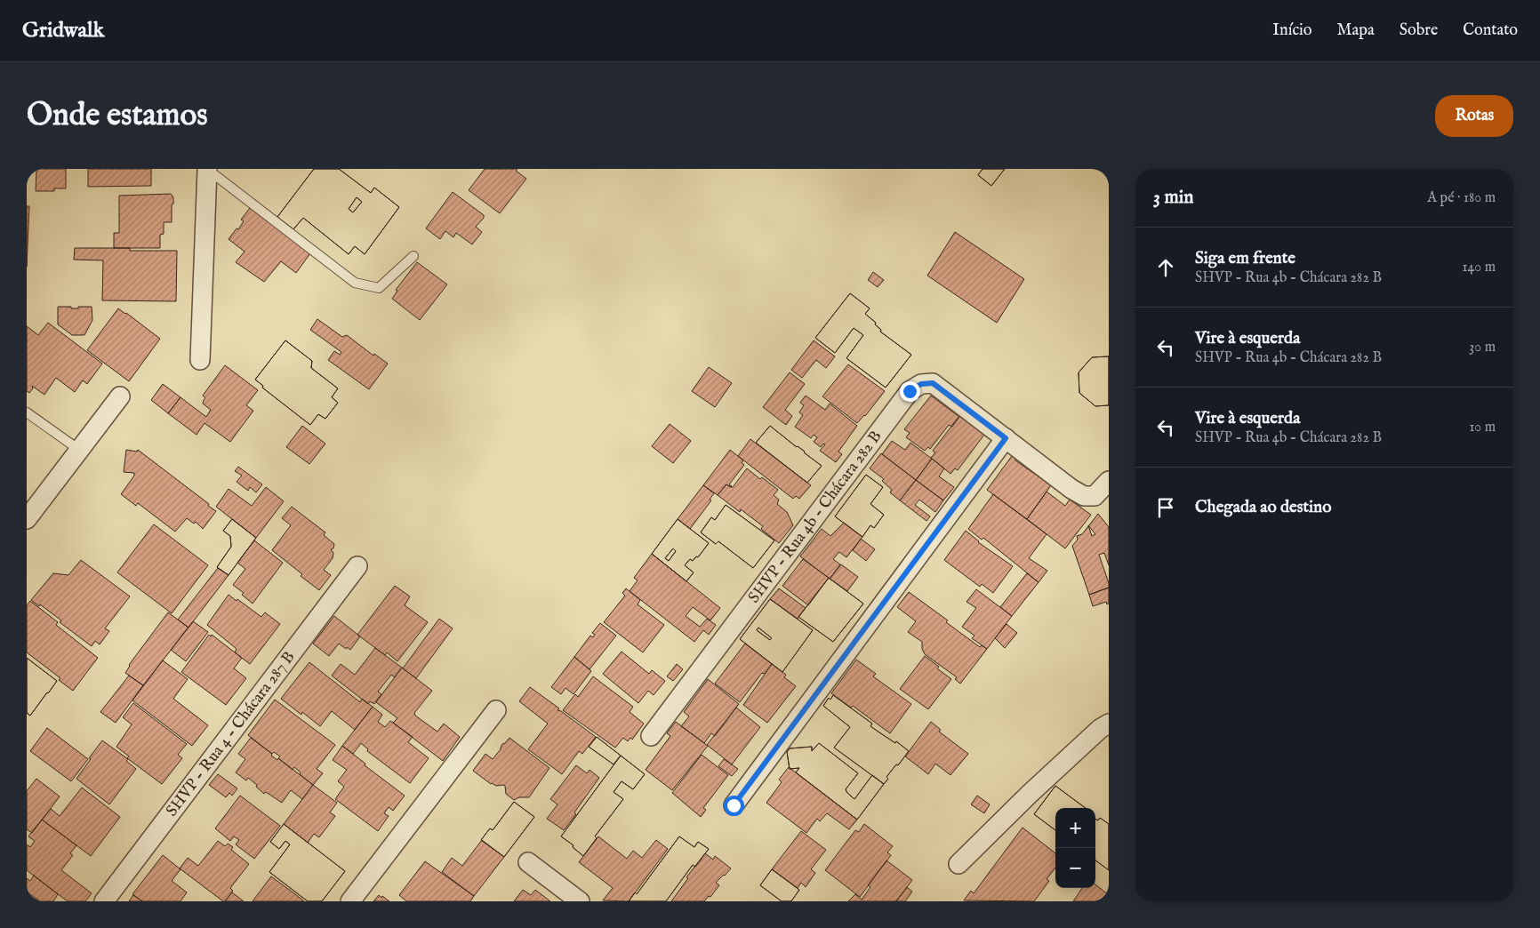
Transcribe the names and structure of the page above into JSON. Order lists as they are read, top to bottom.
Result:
{
  "streets": {
    "street": ["SHVP - Rua 4b - Chácara 282 B", "SHVP - Rua 4 - Chácara 287 B"]
  },
  "page": {
    "header": "Gridwalk",
    "nav": [
      "Início",
      "Mapa",
      "Sobre",
      "Contato"
    ],
    "buttons": "Rotas",
    "title": "Onde estamos",
    "heading": ["3 min", "A pé · 180 m"],
    "list": [
      ["Siga em frente", "SHVP - Rua 4b - Chácara 282 B", "140 m"],
      ["Vire à esquerda", "SHVP - Rua 4b - Chácara 282 B", "30 m"],
      ["Vire à esquerda", "SHVP - Rua 4b - Chácara 282 B", "10 m"],
      "Chegada ao destino"
    ],
    "map_buttons": ["+", "−"]
  }
}
